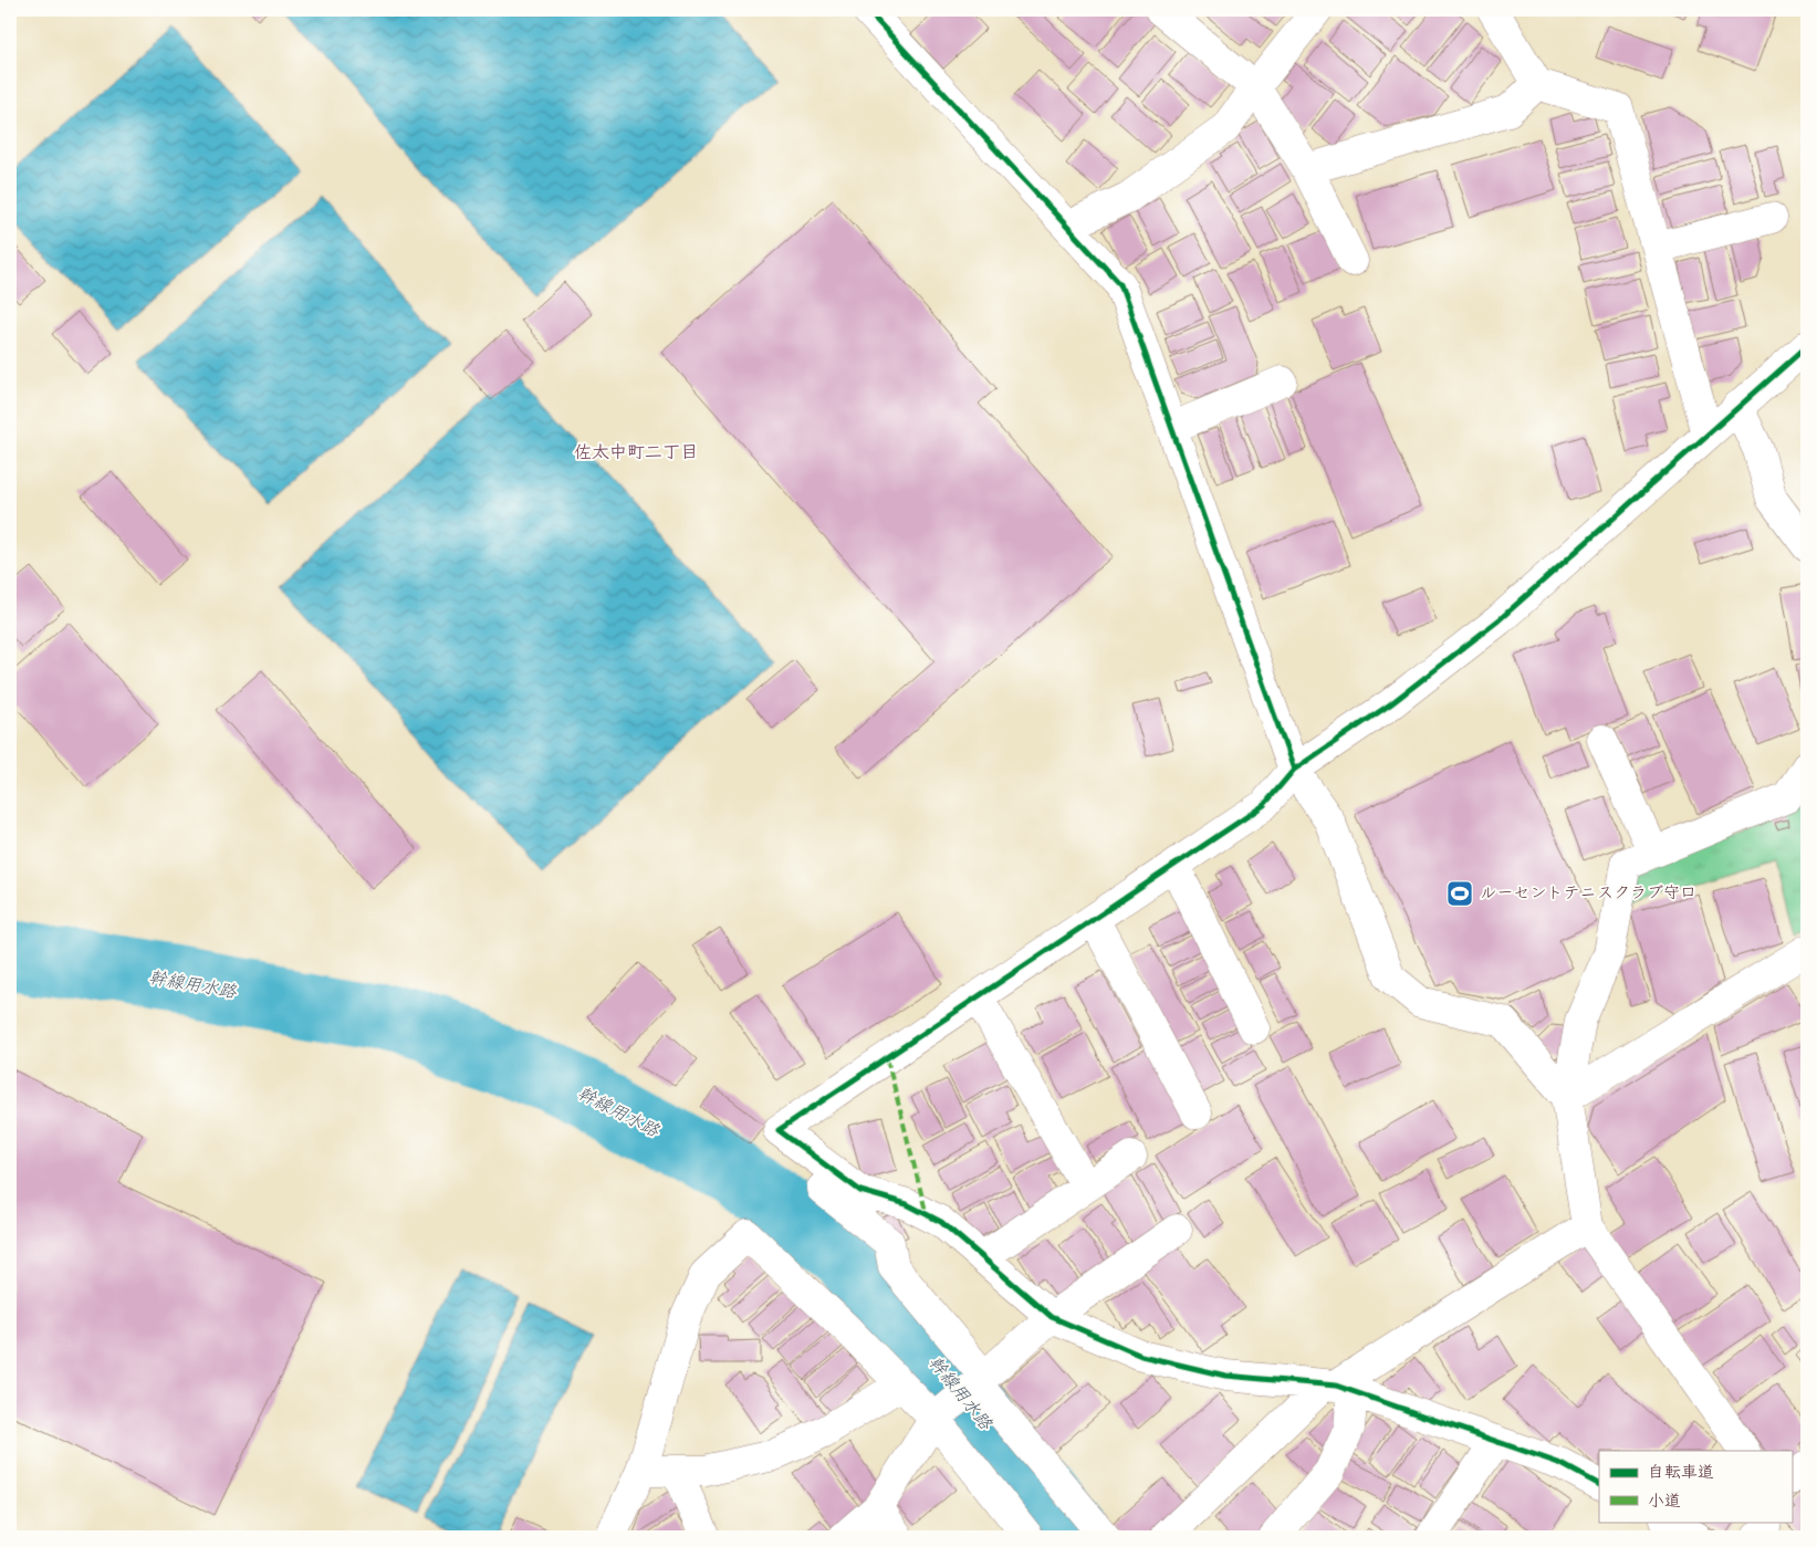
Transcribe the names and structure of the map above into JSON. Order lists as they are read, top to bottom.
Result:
{
  "districts": ["佐太中町二丁目"],
  "water": ["幹線用水路"],
  "places": {
    "sports": ["ルーセントテニスクラブ守口"]
  },
  "legend": ["自転車道", "小道"]
}
